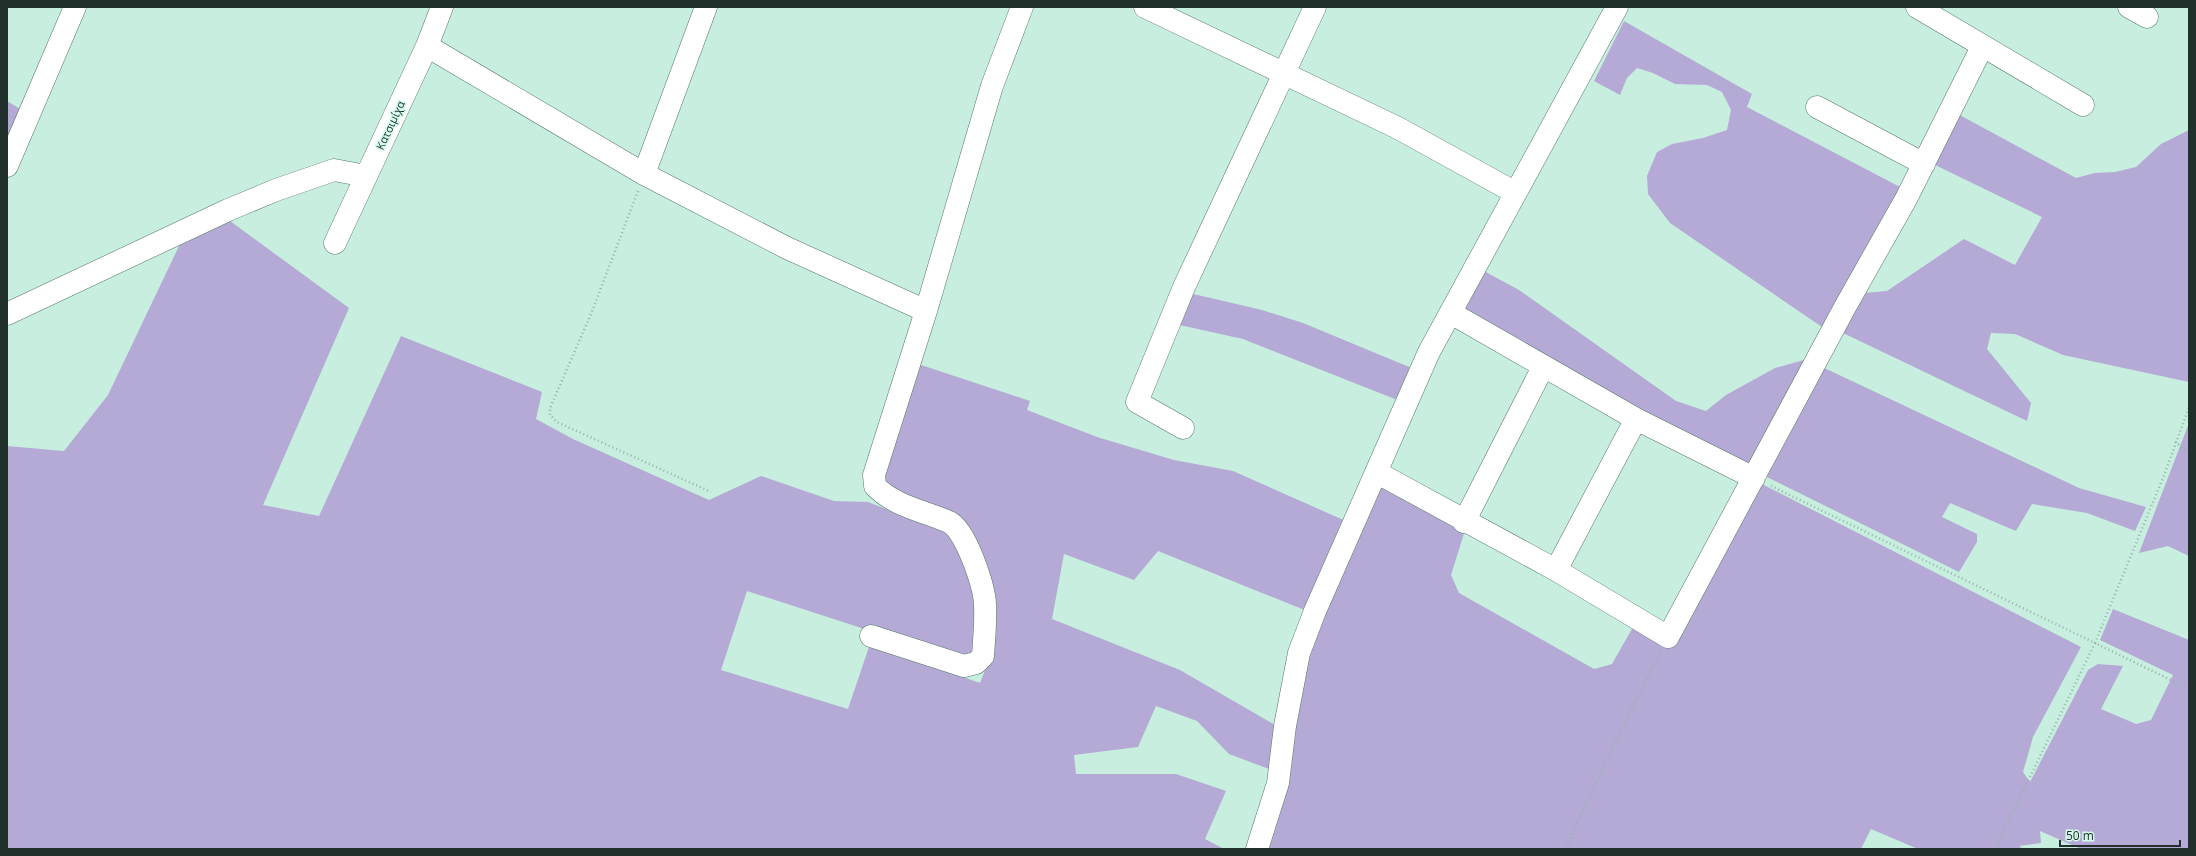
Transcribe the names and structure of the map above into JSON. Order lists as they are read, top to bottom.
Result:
{
  "streets": {
    "street": ["Κατσιμίχα"]
  },
  "scale_bar": "50 m"
}
